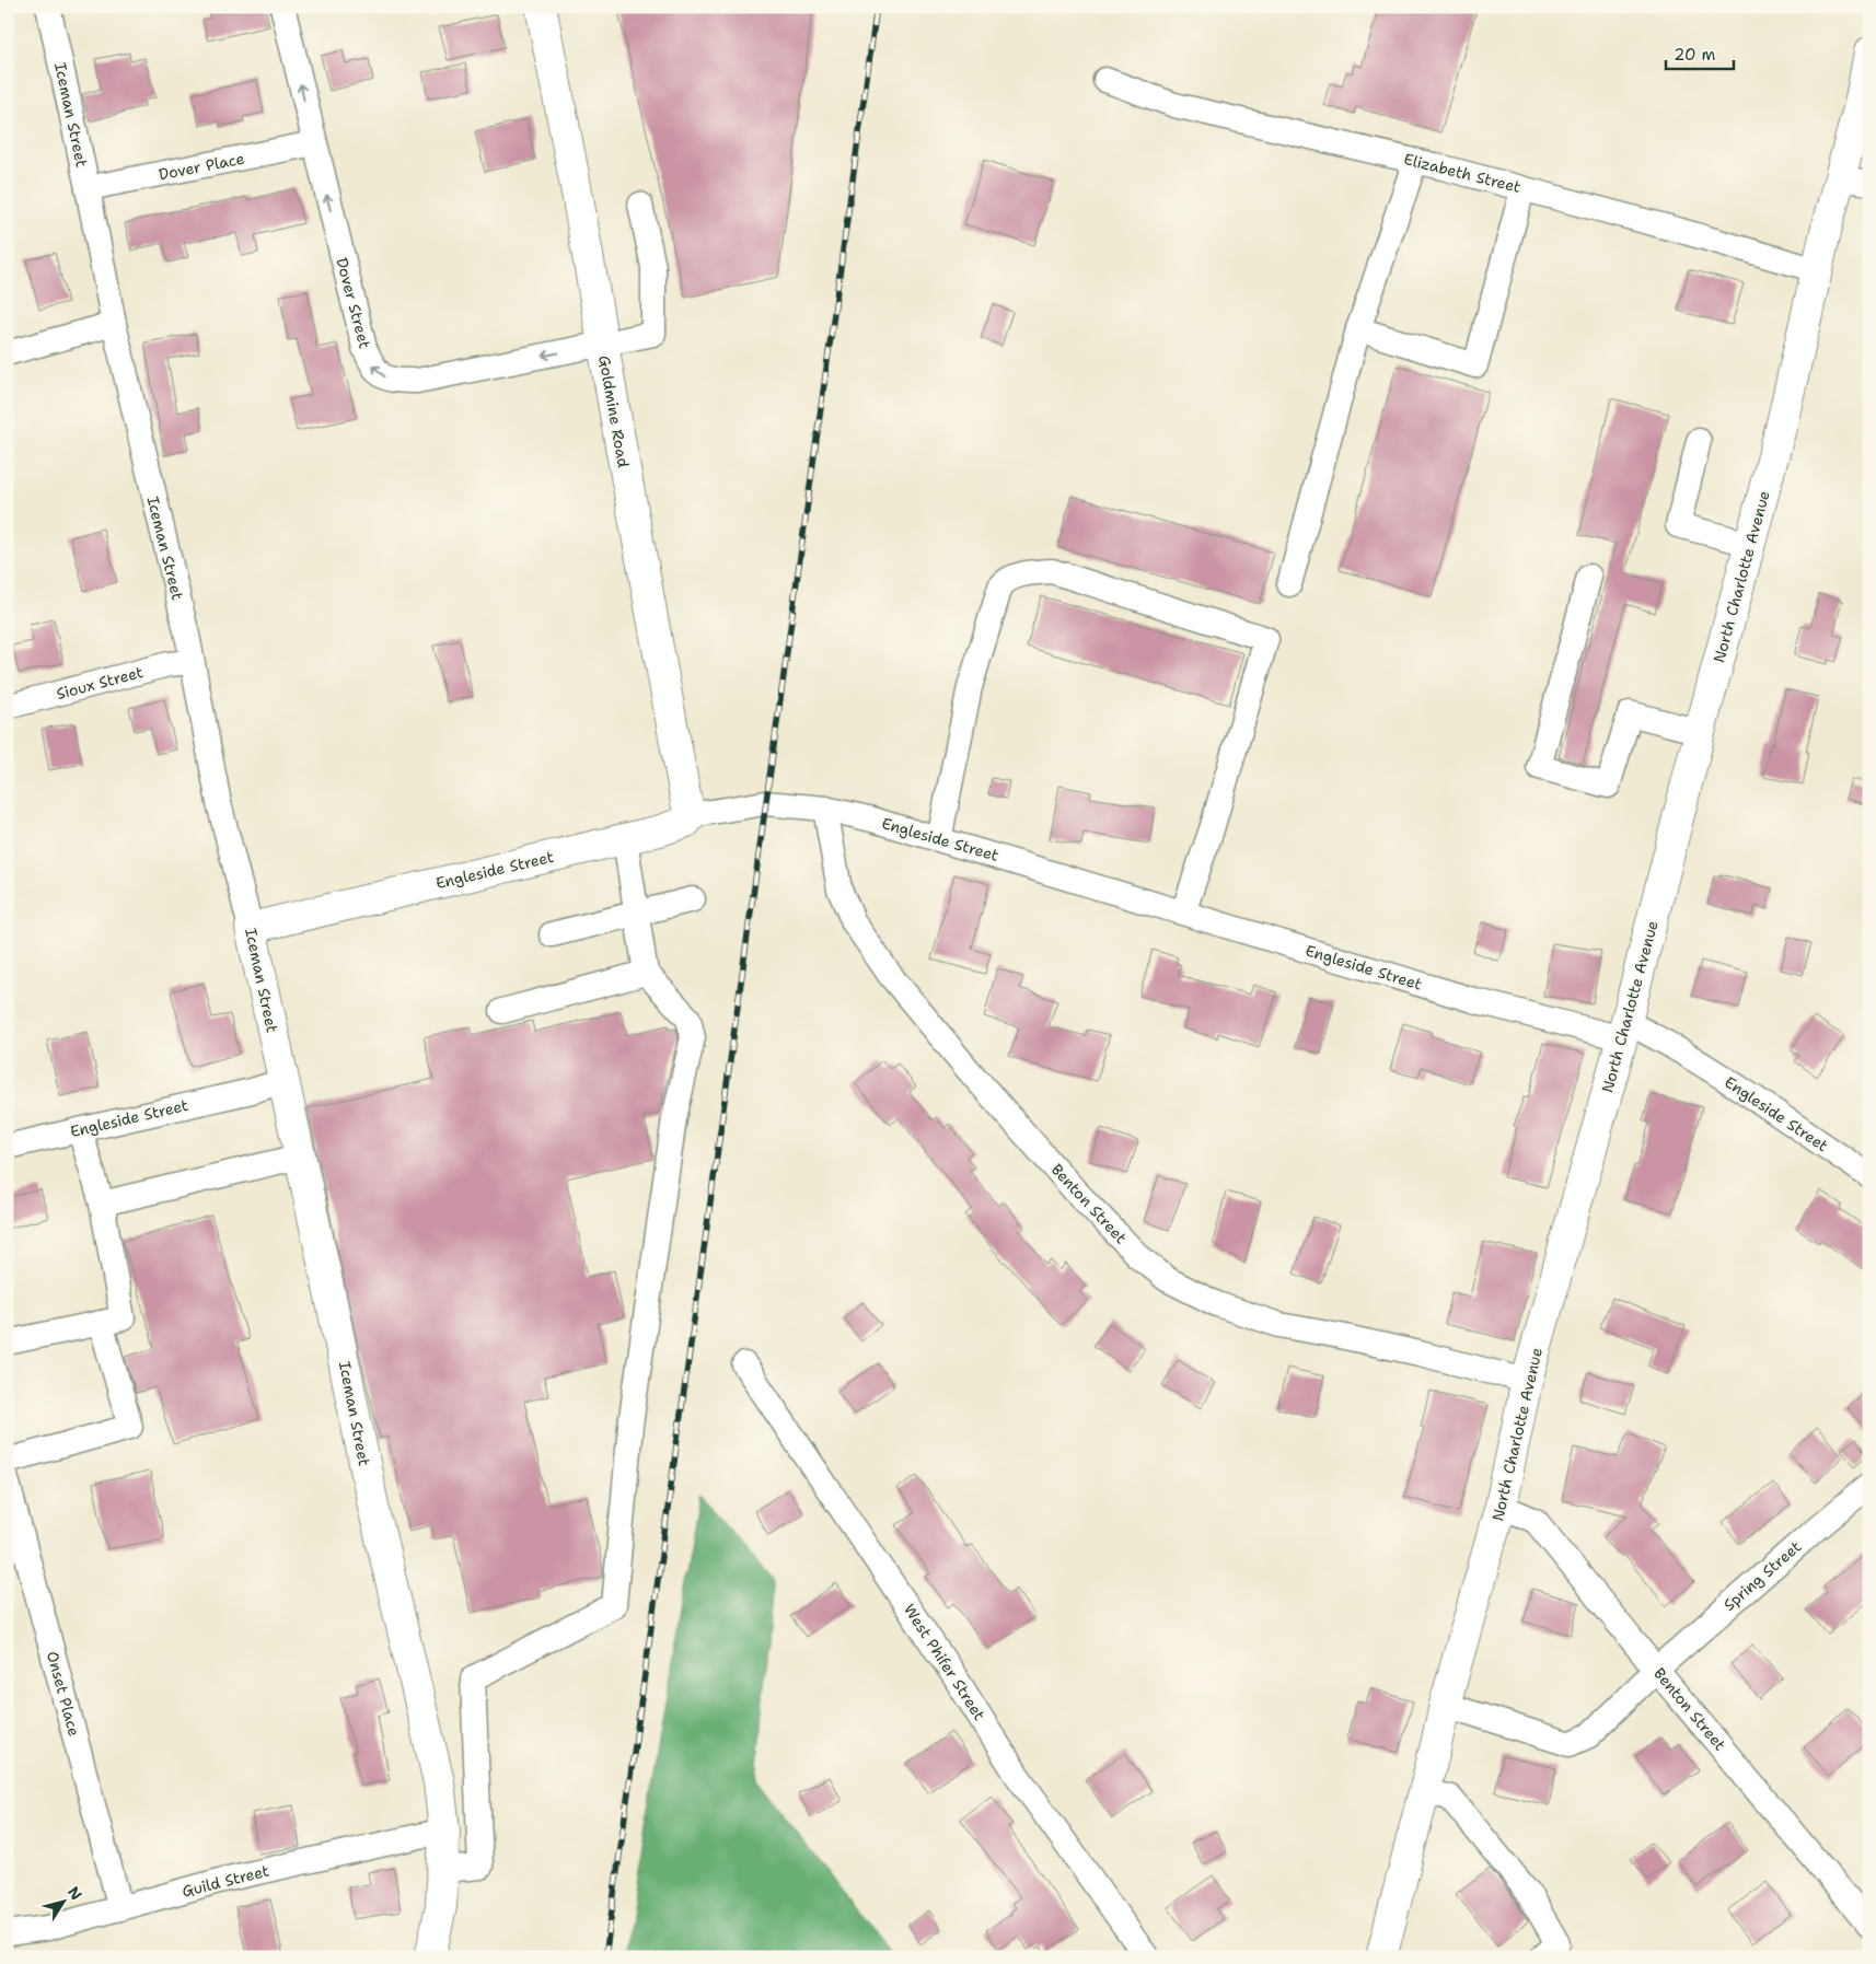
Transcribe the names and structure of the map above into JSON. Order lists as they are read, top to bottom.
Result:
{
  "streets": {
    "main road": [
      "Iceman Street",
      "Goldmine Road",
      "North Charlotte Avenue",
      "Engleside Street"
    ],
    "street": [
      "Dover Place",
      "Elizabeth Street",
      "Dover Street",
      "Sioux Street",
      "Benton Street",
      "Spring Street",
      "West Phifer Street",
      "Onset Place",
      "Guild Street"
    ]
  },
  "crossings": [
    ["Iceman Street", "Dover Place"],
    ["Iceman Street", "Sioux Street"],
    ["Iceman Street", "Engleside Street"],
    ["Iceman Street", "Guild Street"],
    ["Dover Place", "Dover Street"],
    ["Elizabeth Street", "North Charlotte Avenue"],
    ["Dover Street", "Goldmine Road"],
    ["Goldmine Road", "Engleside Street"],
    ["North Charlotte Avenue", "Engleside Street"],
    ["North Charlotte Avenue", "Benton Street"],
    ["North Charlotte Avenue", "Spring Street"],
    ["Engleside Street", "Benton Street"],
    ["Benton Street", "Spring Street"],
    ["Onset Place", "Guild Street"]
  ],
  "scale_bar": "20 m",
  "north": "top right"
}
